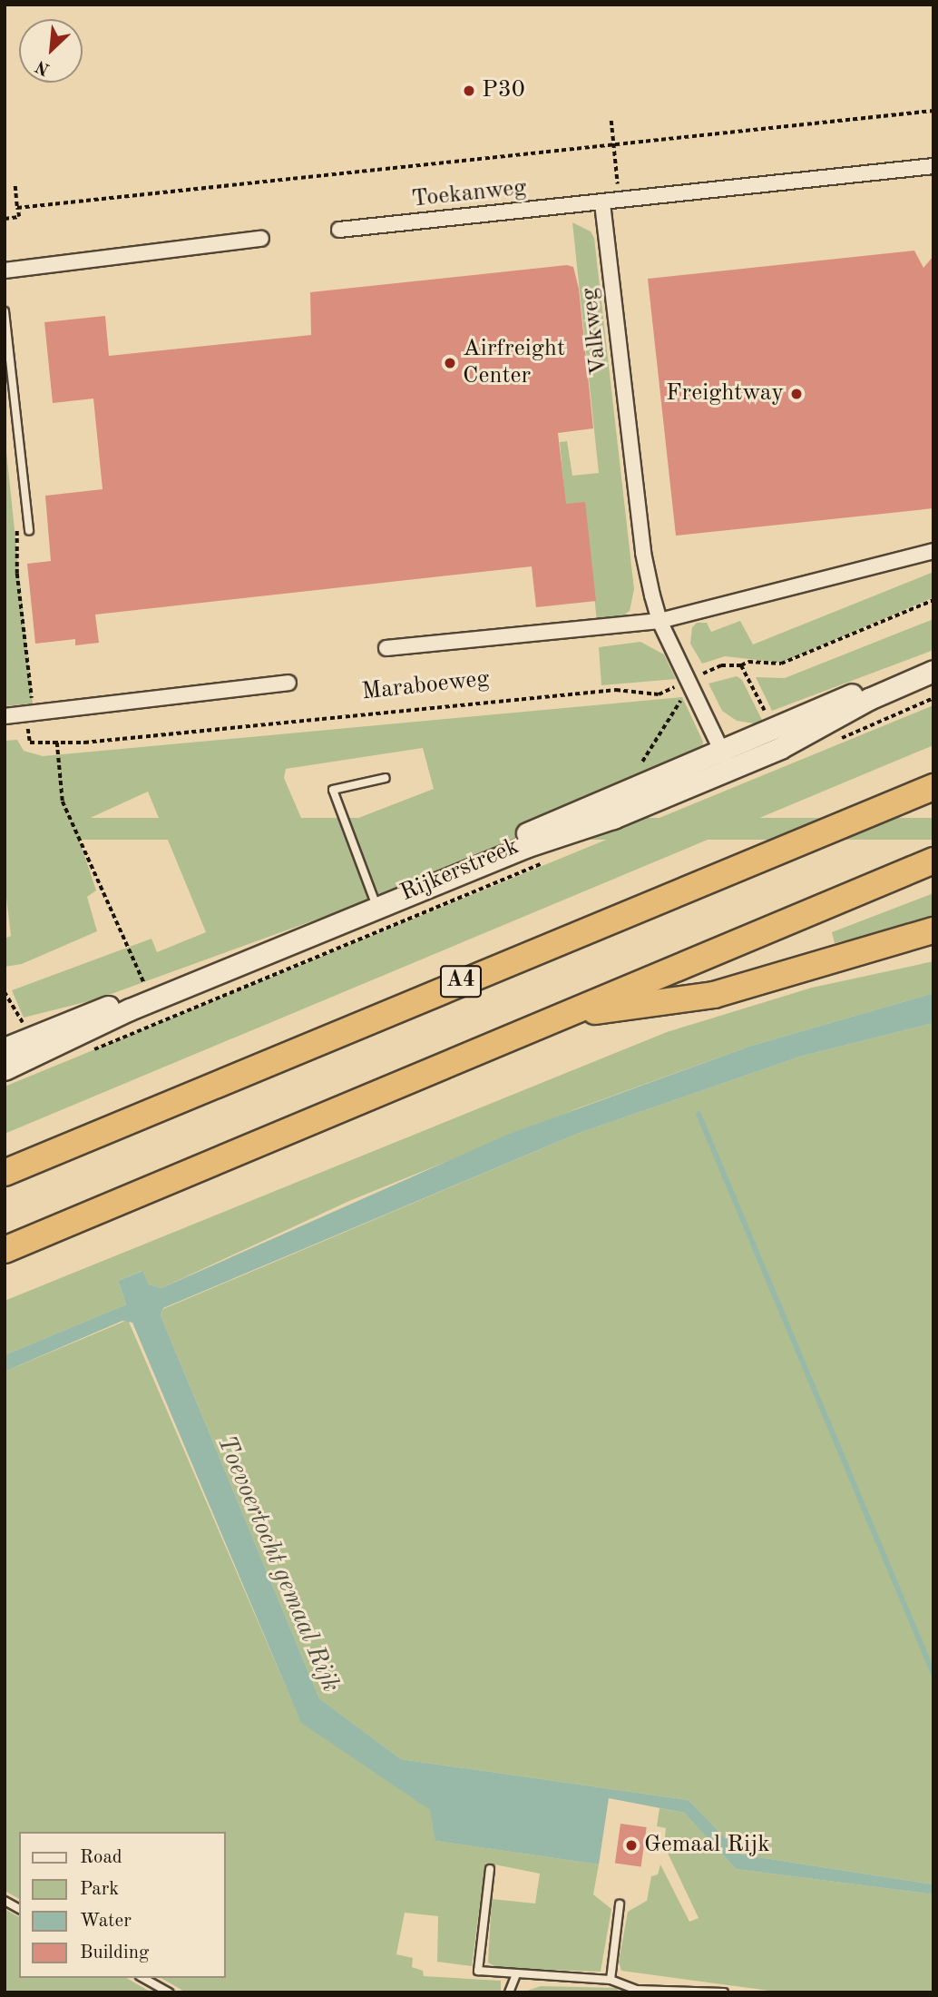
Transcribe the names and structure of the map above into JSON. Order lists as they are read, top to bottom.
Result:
{
  "streets": {
    "highway": ["A4"],
    "street": ["Toekanweg", "Valkweg", "Rijkerstreek"],
    "path": ["Maraboeweg"]
  },
  "crossings": [
    ["Toekanweg", "Valkweg"],
    ["Valkweg", "Maraboeweg"],
    ["Valkweg", "Rijkerstreek"]
  ],
  "water": ["Toevoertocht gemaal Rijk"],
  "places": [
    "P30",
    "Airfreight Center",
    "Freightway",
    "Gemaal Rijk"
  ],
  "legend": [
    "Road",
    "Park",
    "Water",
    "Building"
  ],
  "north": "bottom left"
}
